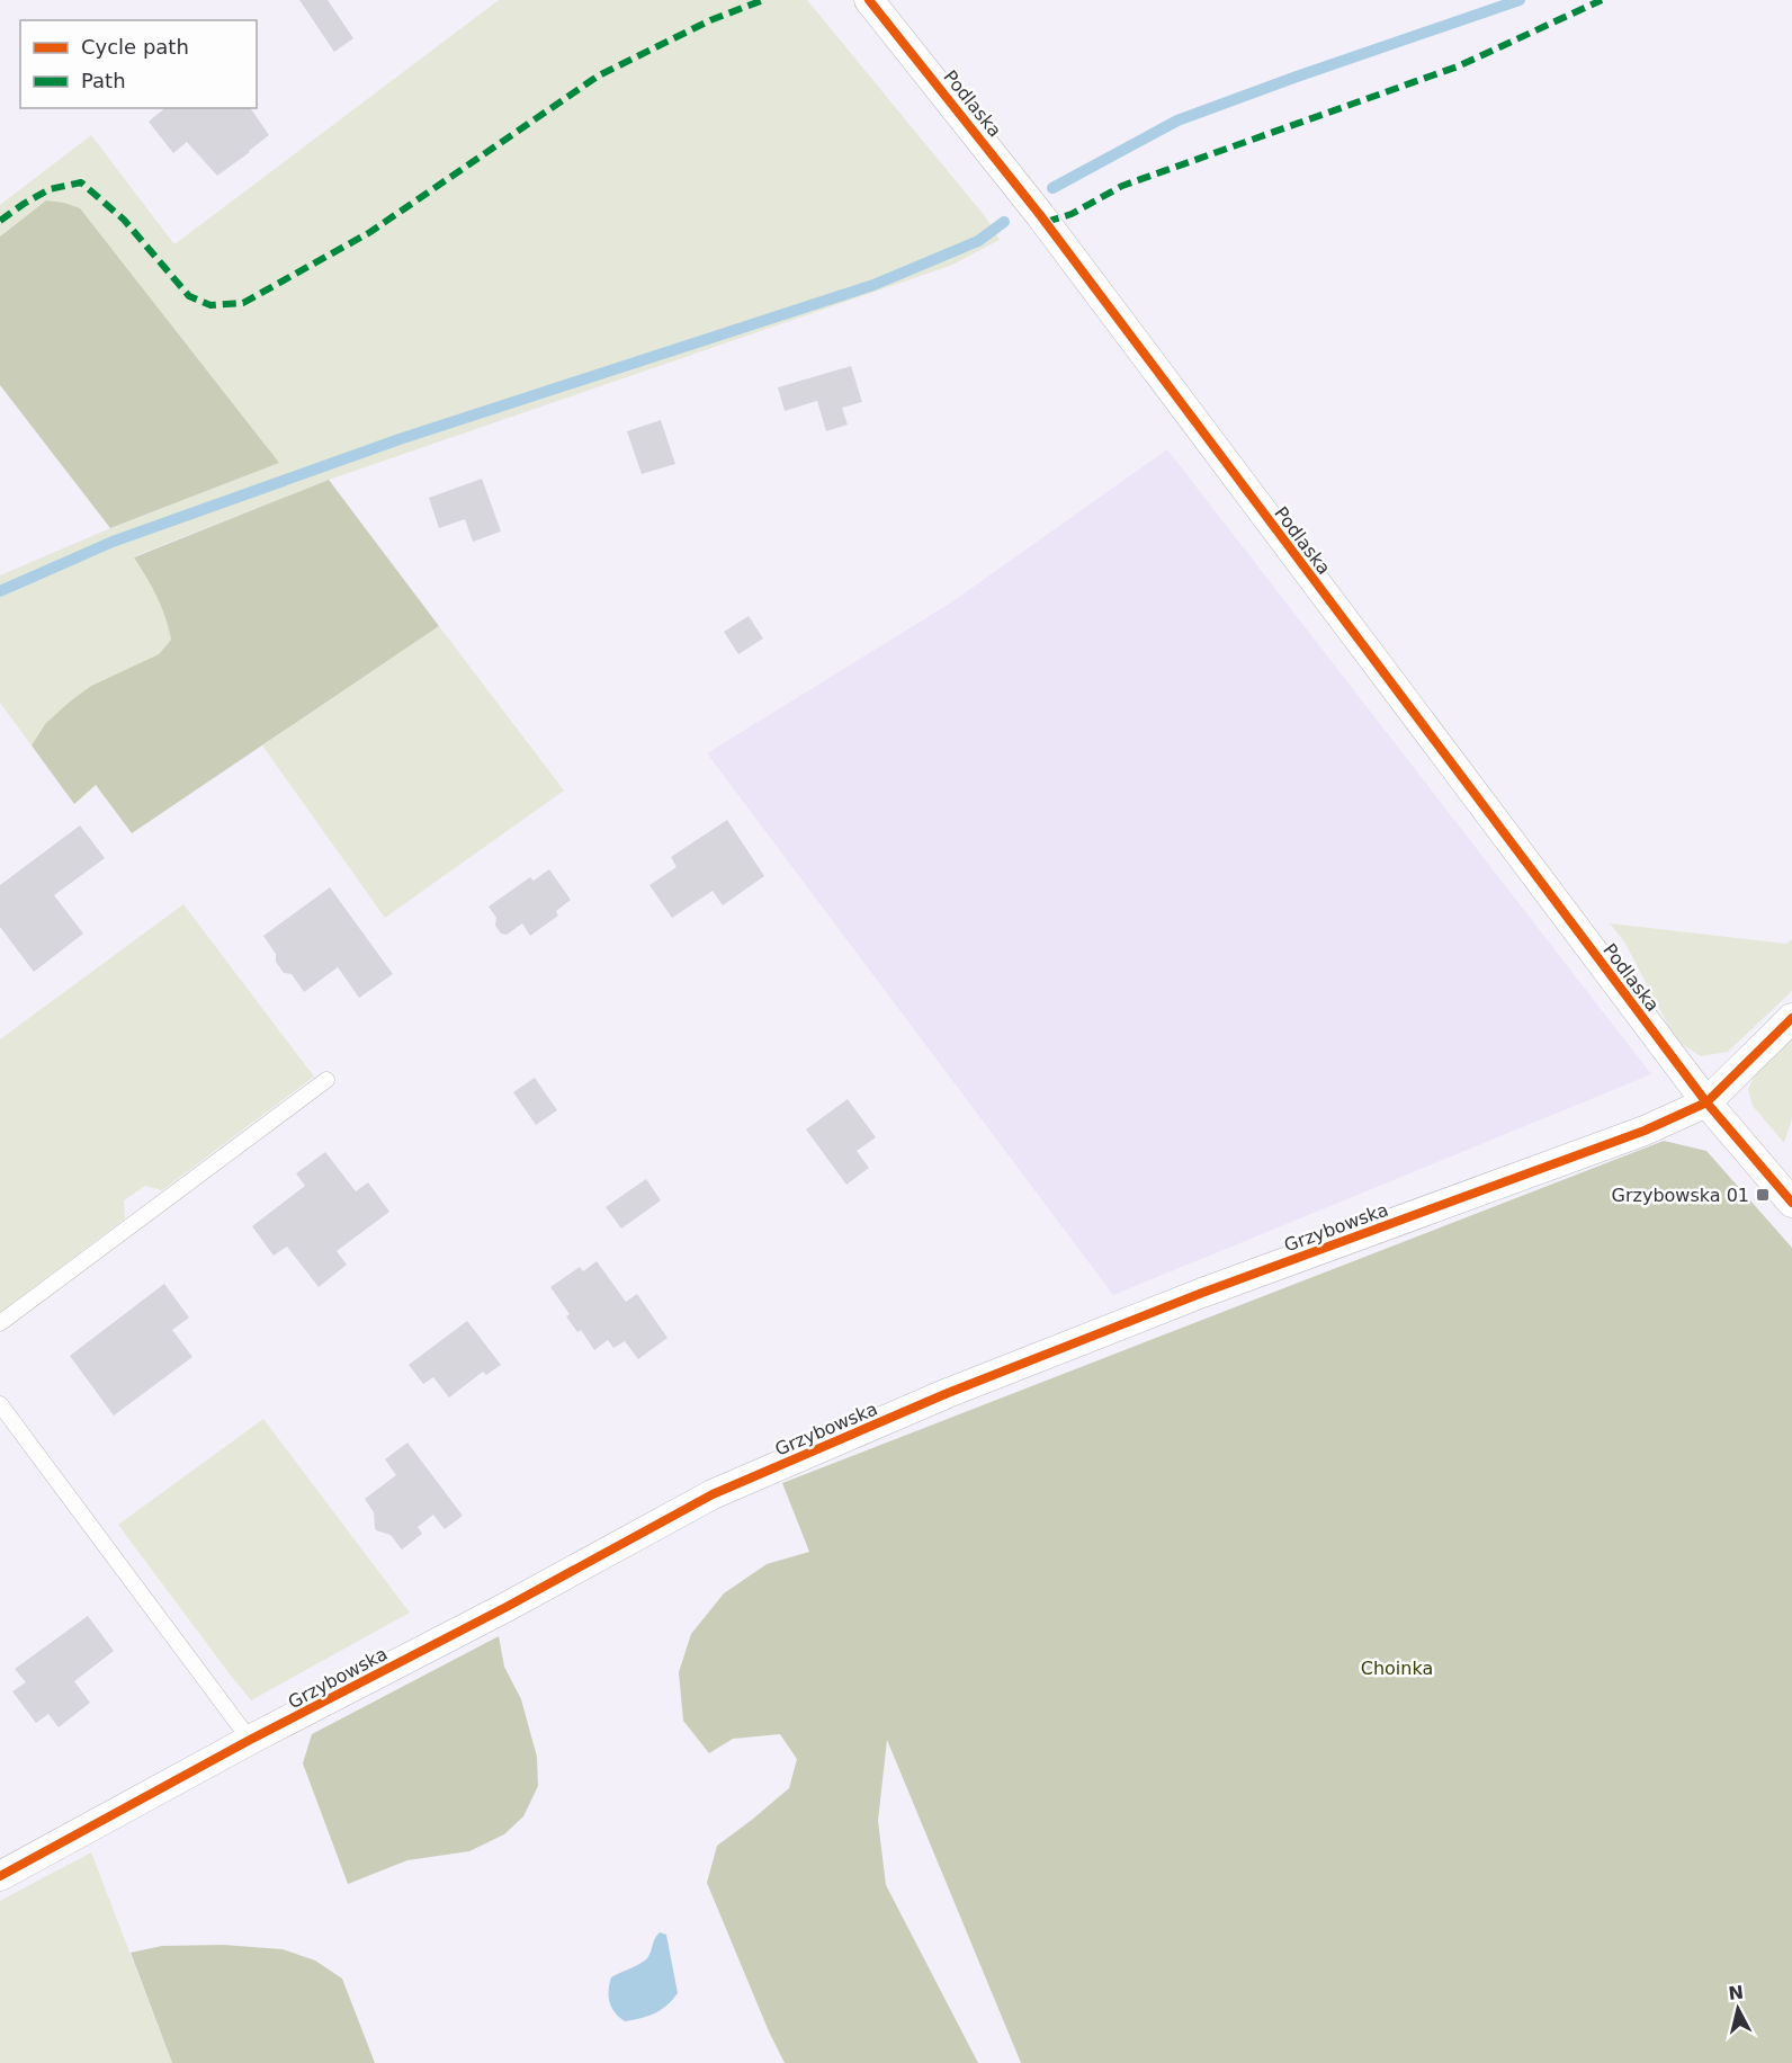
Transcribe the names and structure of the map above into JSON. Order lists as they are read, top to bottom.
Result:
{
  "streets": {
    "street": ["Podlaska", "Grzybowska"]
  },
  "crossings": [
    ["Podlaska", "Grzybowska"]
  ],
  "parks": ["Choinka"],
  "places": {
    "transit": ["Grzybowska 01"]
  },
  "legend": ["Cycle path", "Path"],
  "north": "top"
}
